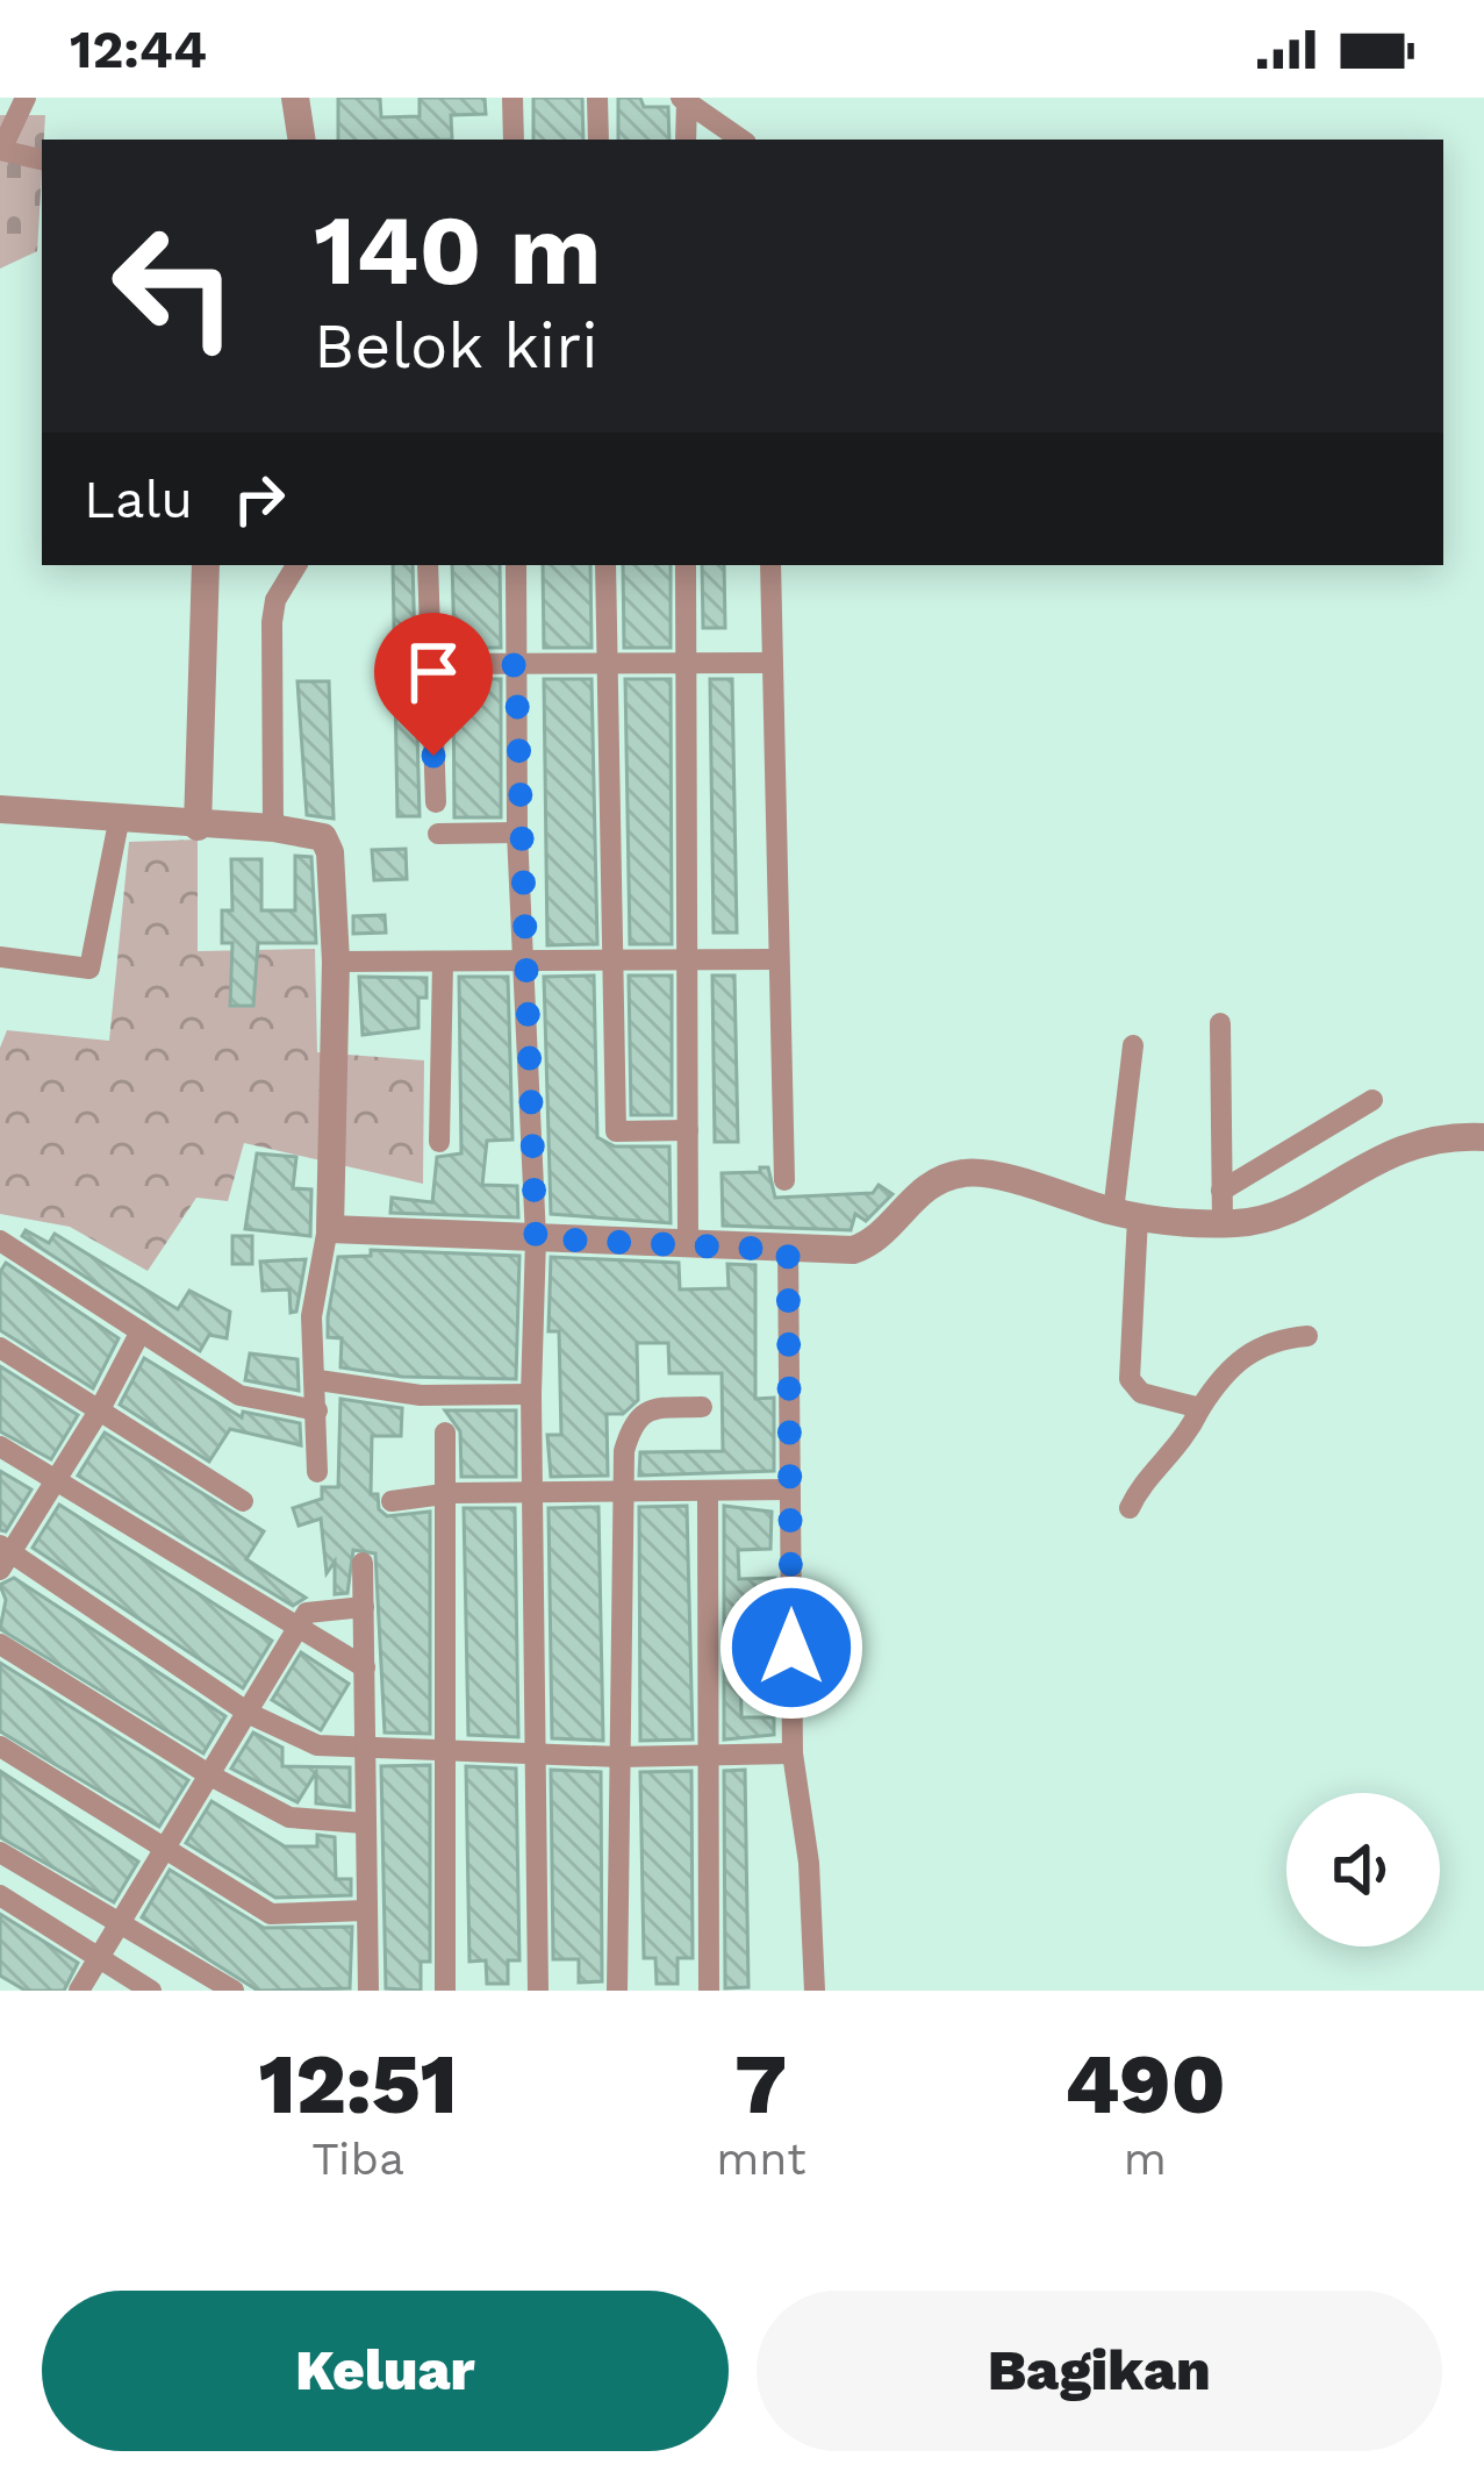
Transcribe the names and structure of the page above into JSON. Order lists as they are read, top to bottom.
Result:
{
  "page": {
    "status": "12:44",
    "turn": ["140 m", "Belok kiri"],
    "then": "Lalu",
    "eta": [
      "12:51",
      "Tiba",
      "7",
      "mnt",
      "490",
      "m"
    ],
    "buttons": ["Keluar", "Bagikan"]
  }
}
